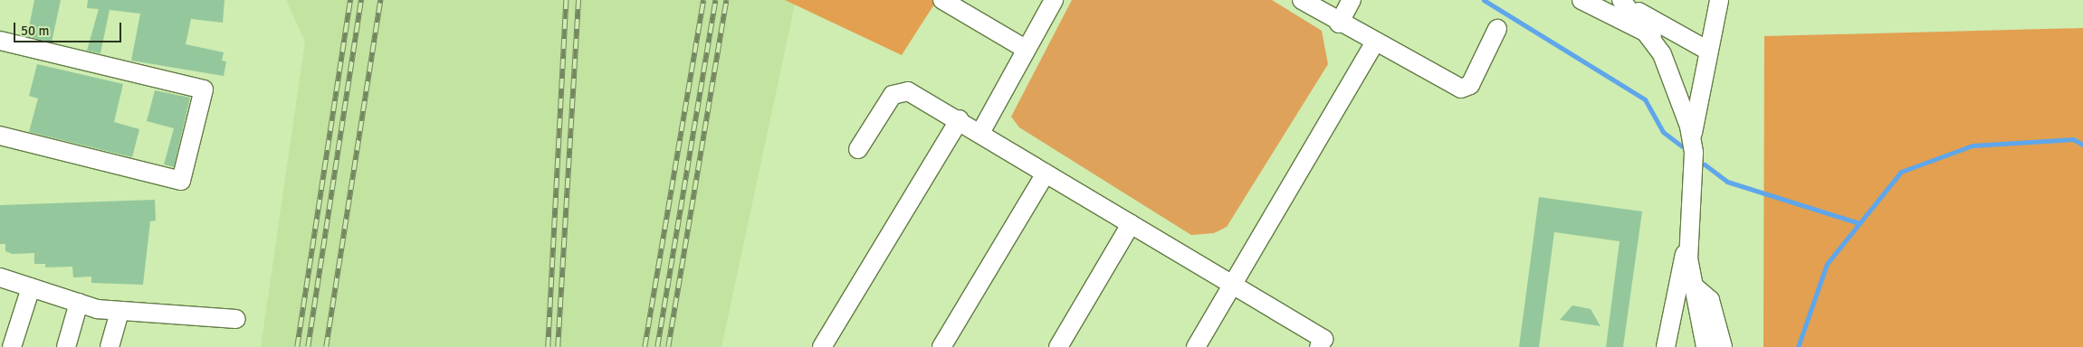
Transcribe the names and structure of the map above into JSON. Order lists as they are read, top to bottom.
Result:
{
  "scale_bar": "50 m"
}
